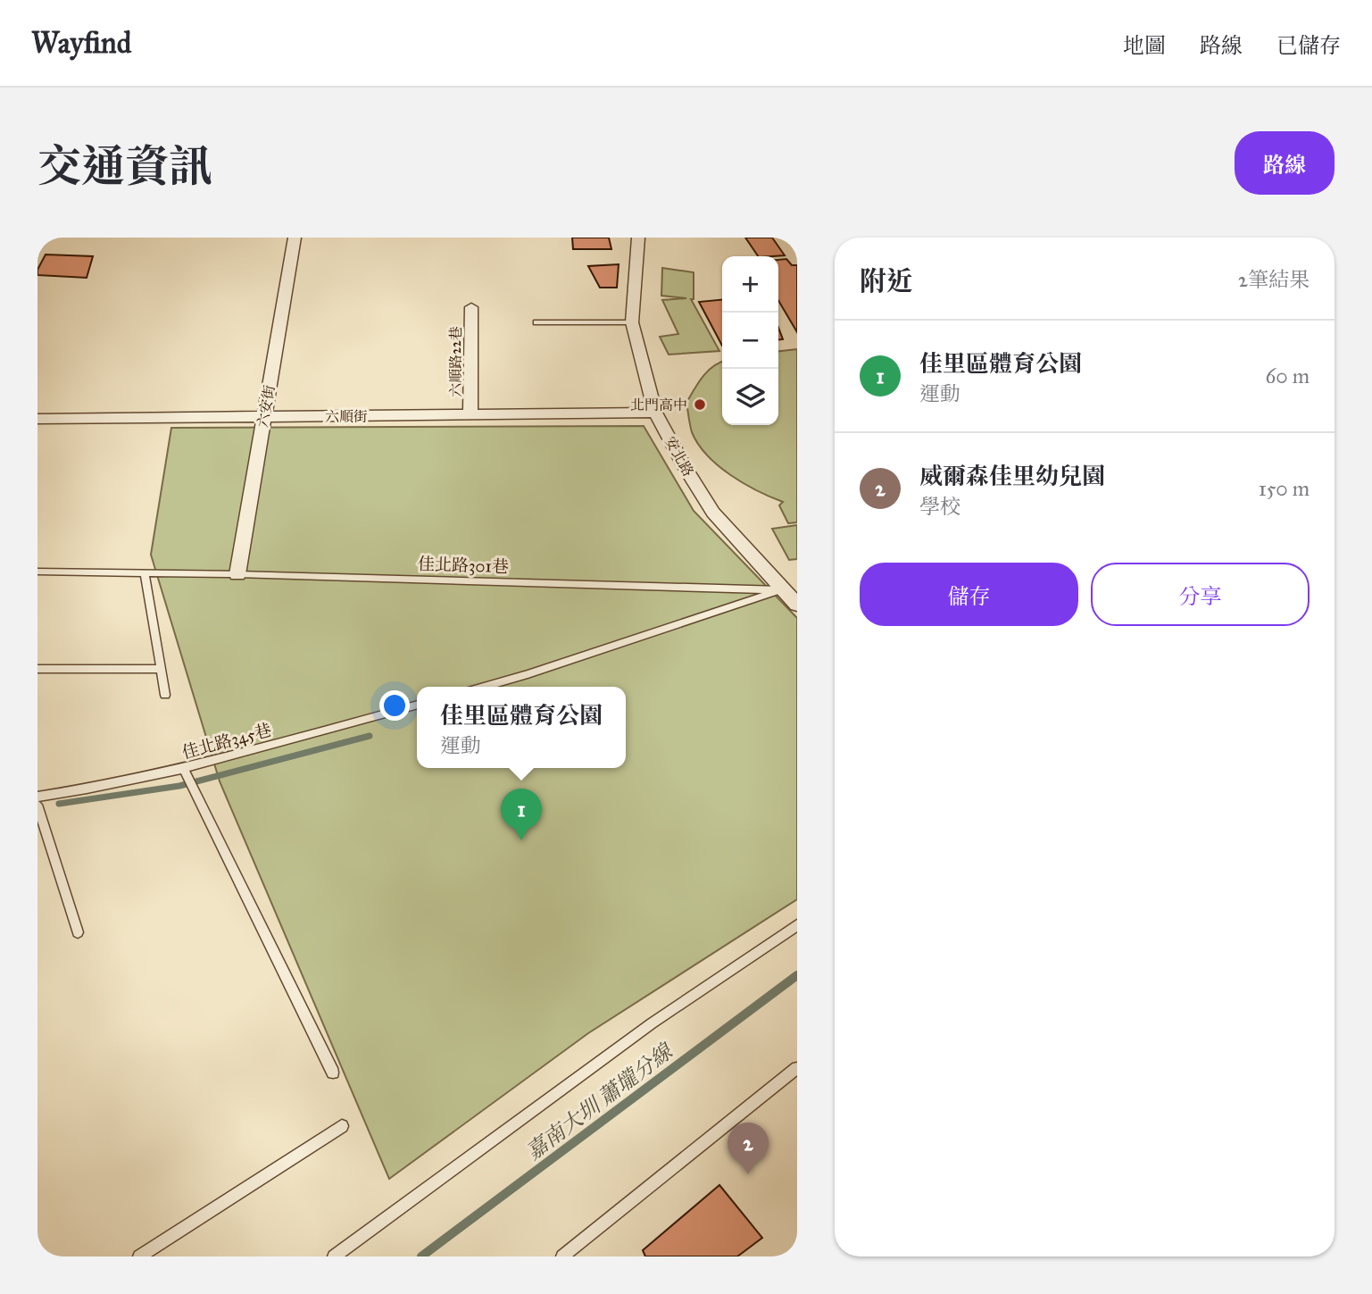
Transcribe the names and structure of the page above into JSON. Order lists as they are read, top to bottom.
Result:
{
  "streets": {
    "street": [
      "六順路22巷",
      "六安街",
      "六順街",
      "安北路"
    ],
    "lane": ["佳北路301巷", "佳北路345巷"]
  },
  "crossings": [
    ["六順路22巷", "六順街"],
    ["六安街", "六順街"],
    ["六安街", "佳北路301巷"],
    ["六順街", "安北路"],
    ["安北路", "佳北路301巷"]
  ],
  "water": ["嘉南大圳 蕭壠分線"],
  "places": ["北門高中"],
  "page": {
    "header": "Wayfind",
    "nav": ["地圖", "路線", "已儲存"],
    "title": "交通資訊",
    "buttons": [
      "路線",
      ["儲存", "分享"]
    ],
    "heading": ["附近", "2筆結果"],
    "map_buttons": ["+", "−"],
    "list": [
      {
        "mark": "1",
        "name": "佳里區體育公園",
        "note": "運動",
        "value": "60 m"
      },
      {
        "mark": "2",
        "name": "威爾森佳里幼兒園",
        "note": "學校",
        "value": "150 m"
      }
    ],
    "popup": ["佳里區體育公園", "運動"],
    "pins": ["1", "2"]
  }
}
